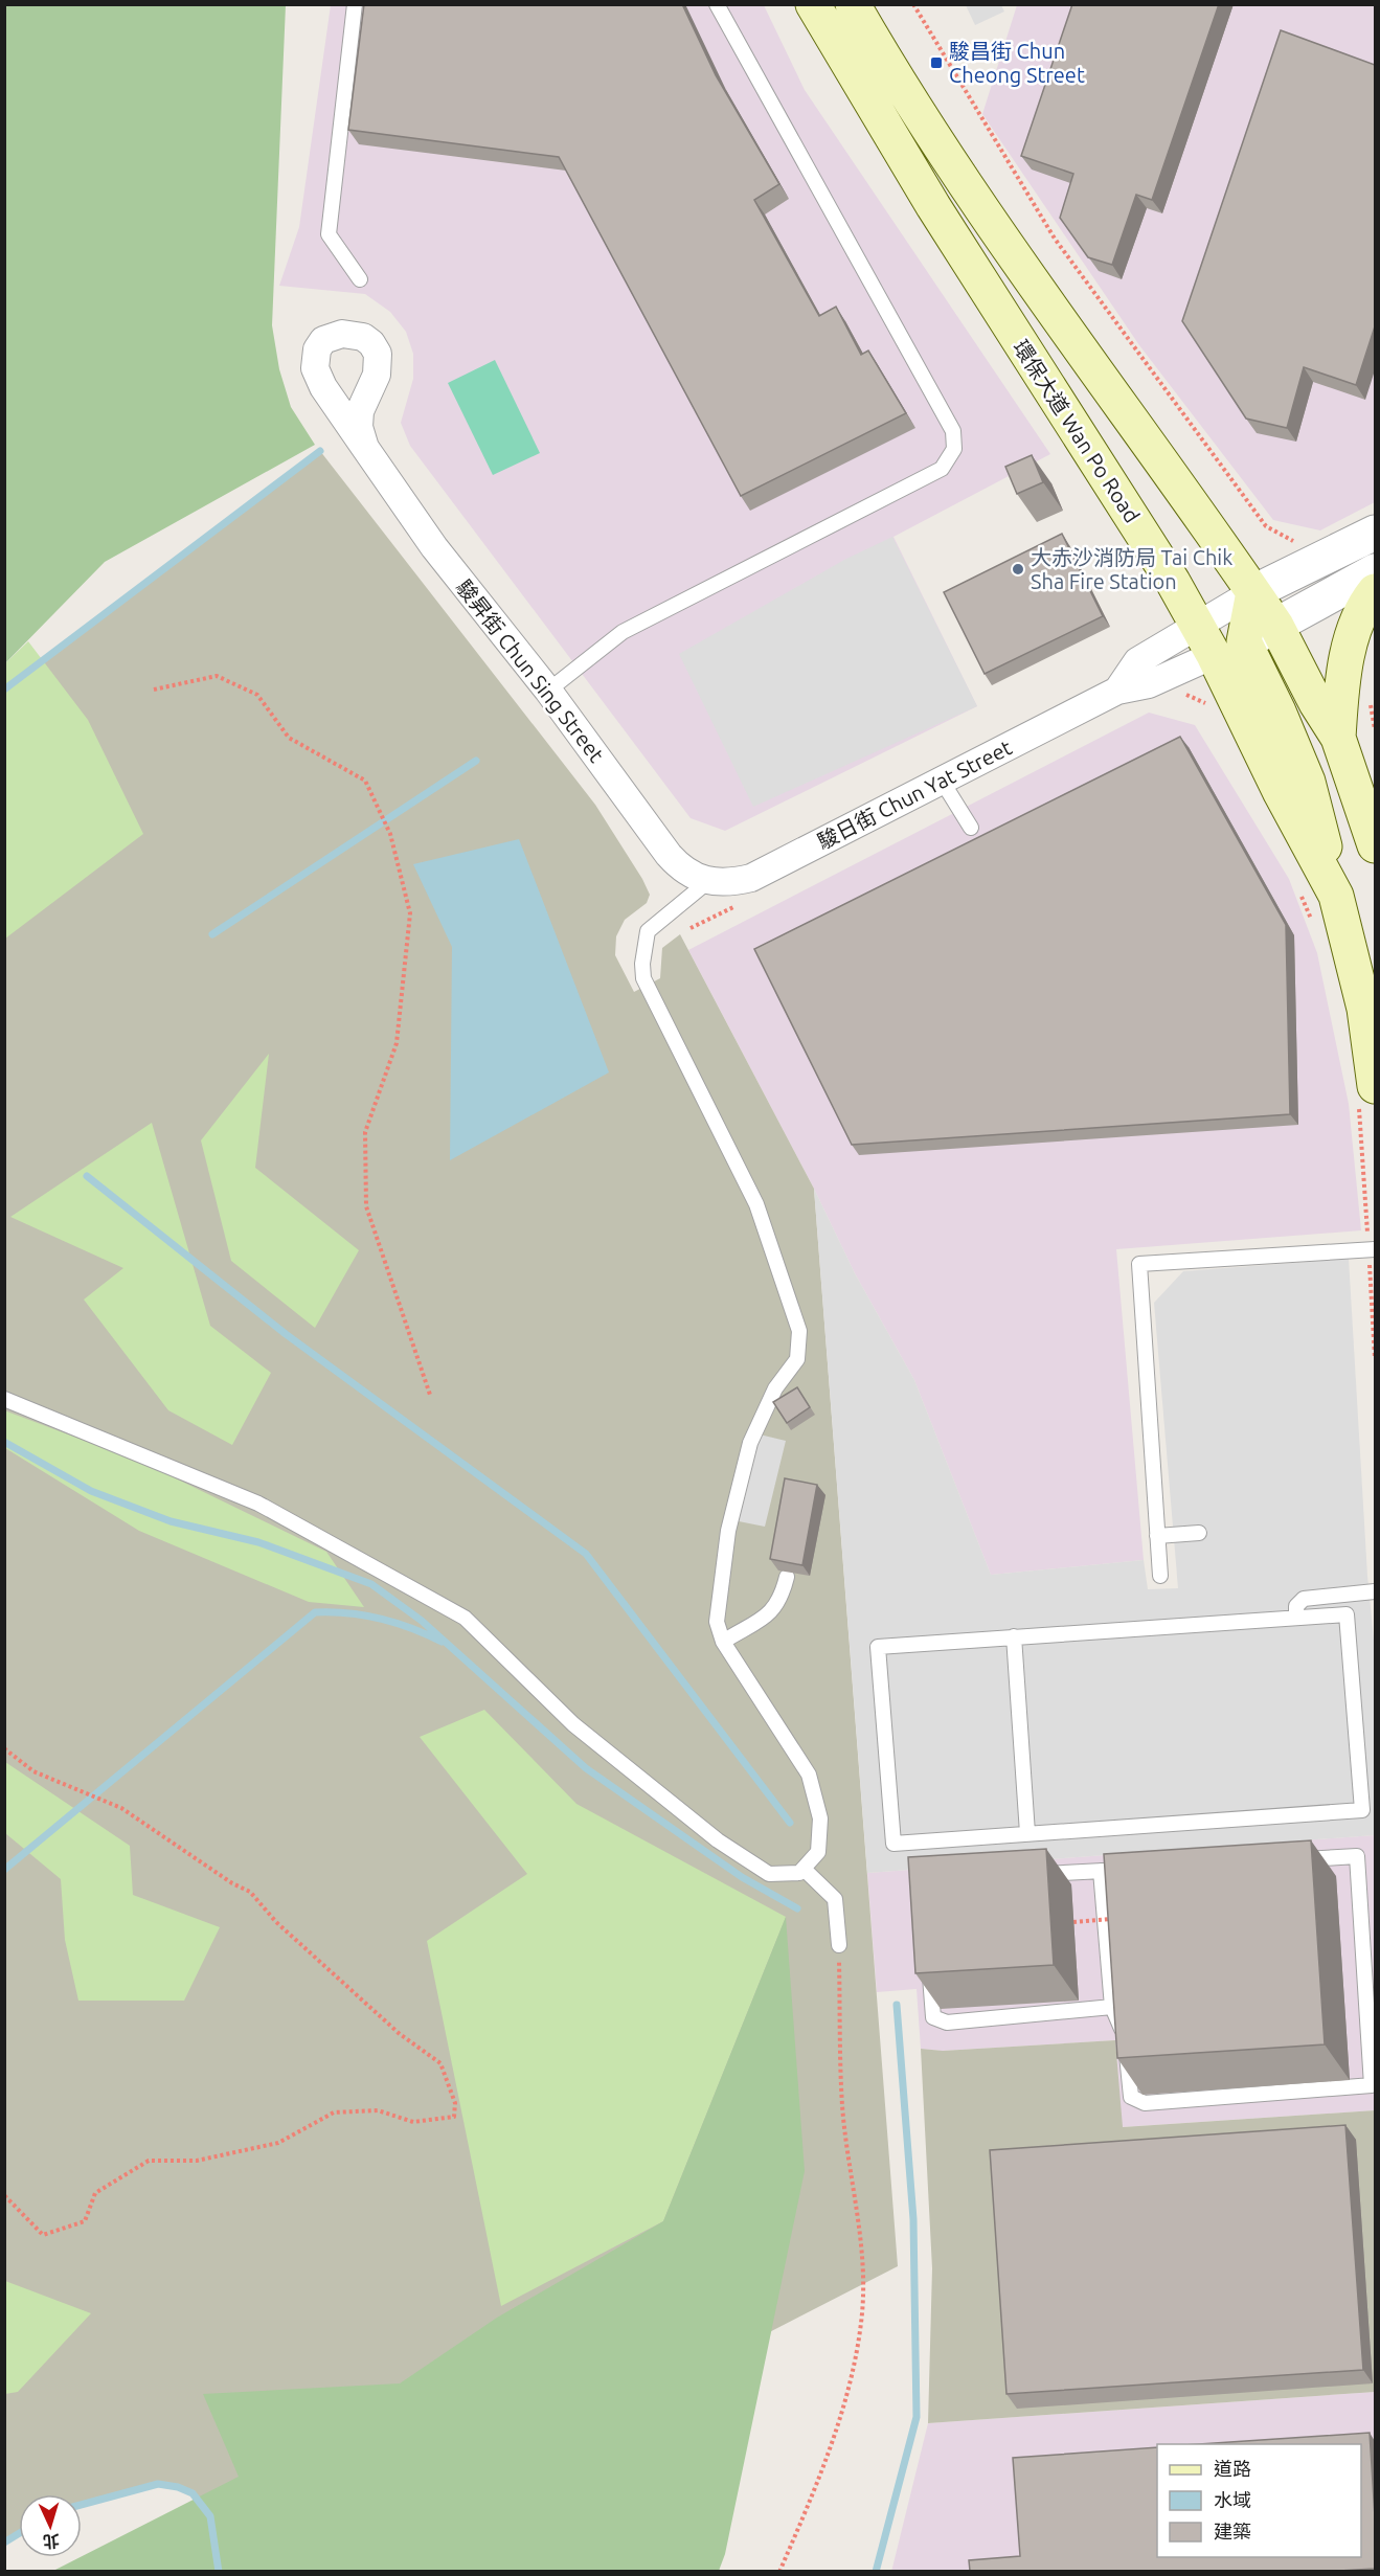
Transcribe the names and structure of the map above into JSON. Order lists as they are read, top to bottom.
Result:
{
  "streets": {
    "main road": ["環保大道 Wan Po Road"],
    "street": ["駿昇街 Chun Sing Street", "駿日街 Chun Yat Street"]
  },
  "crossings": [
    ["環保大道 Wan Po Road", "駿日街 Chun Yat Street"],
    ["駿昇街 Chun Sing Street", "駿日街 Chun Yat Street"]
  ],
  "places": {
    "transit": ["駿昌街 Chun Cheong Street"],
    "other": ["大赤沙消防局 Tai Chik Sha Fire Station"]
  },
  "legend": ["道路", "水域", "建築"],
  "north": "bottom"
}
